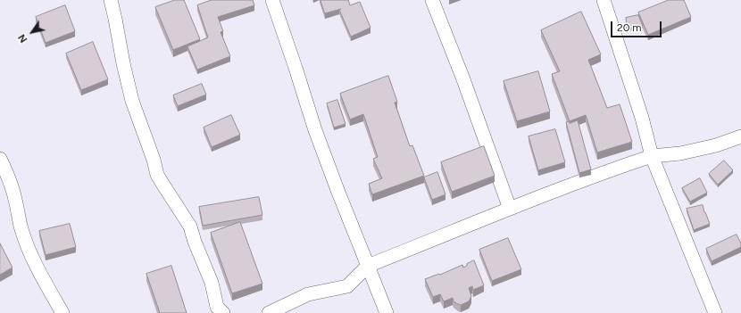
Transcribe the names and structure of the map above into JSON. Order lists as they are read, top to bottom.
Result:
{
  "scale_bar": "20 m",
  "north": "bottom left"
}
